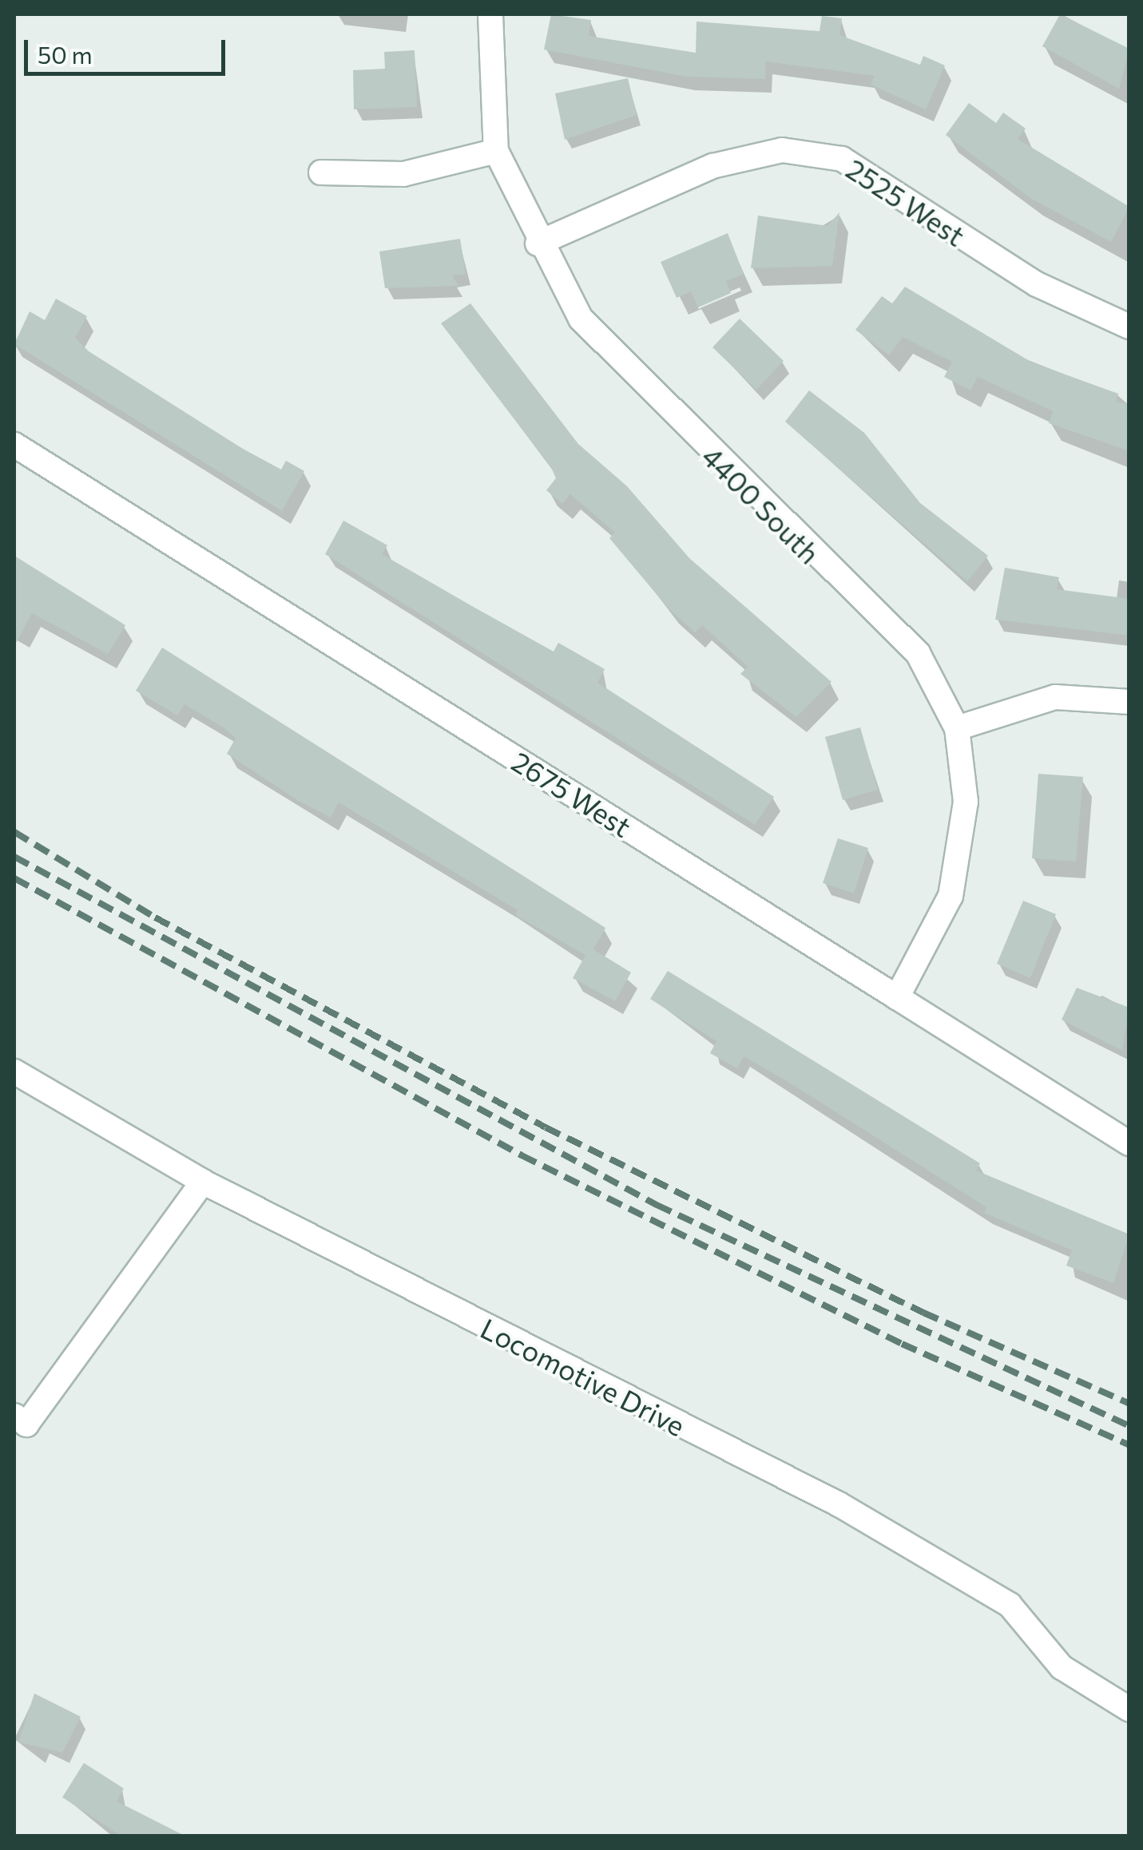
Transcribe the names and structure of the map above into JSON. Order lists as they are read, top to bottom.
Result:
{
  "streets": {
    "street": [
      "2525 West",
      "4400 South",
      "2675 West",
      "Locomotive Drive"
    ]
  },
  "crossings": [
    ["2525 West", "4400 South"],
    ["4400 South", "2675 West"]
  ],
  "scale_bar": "50 m"
}
